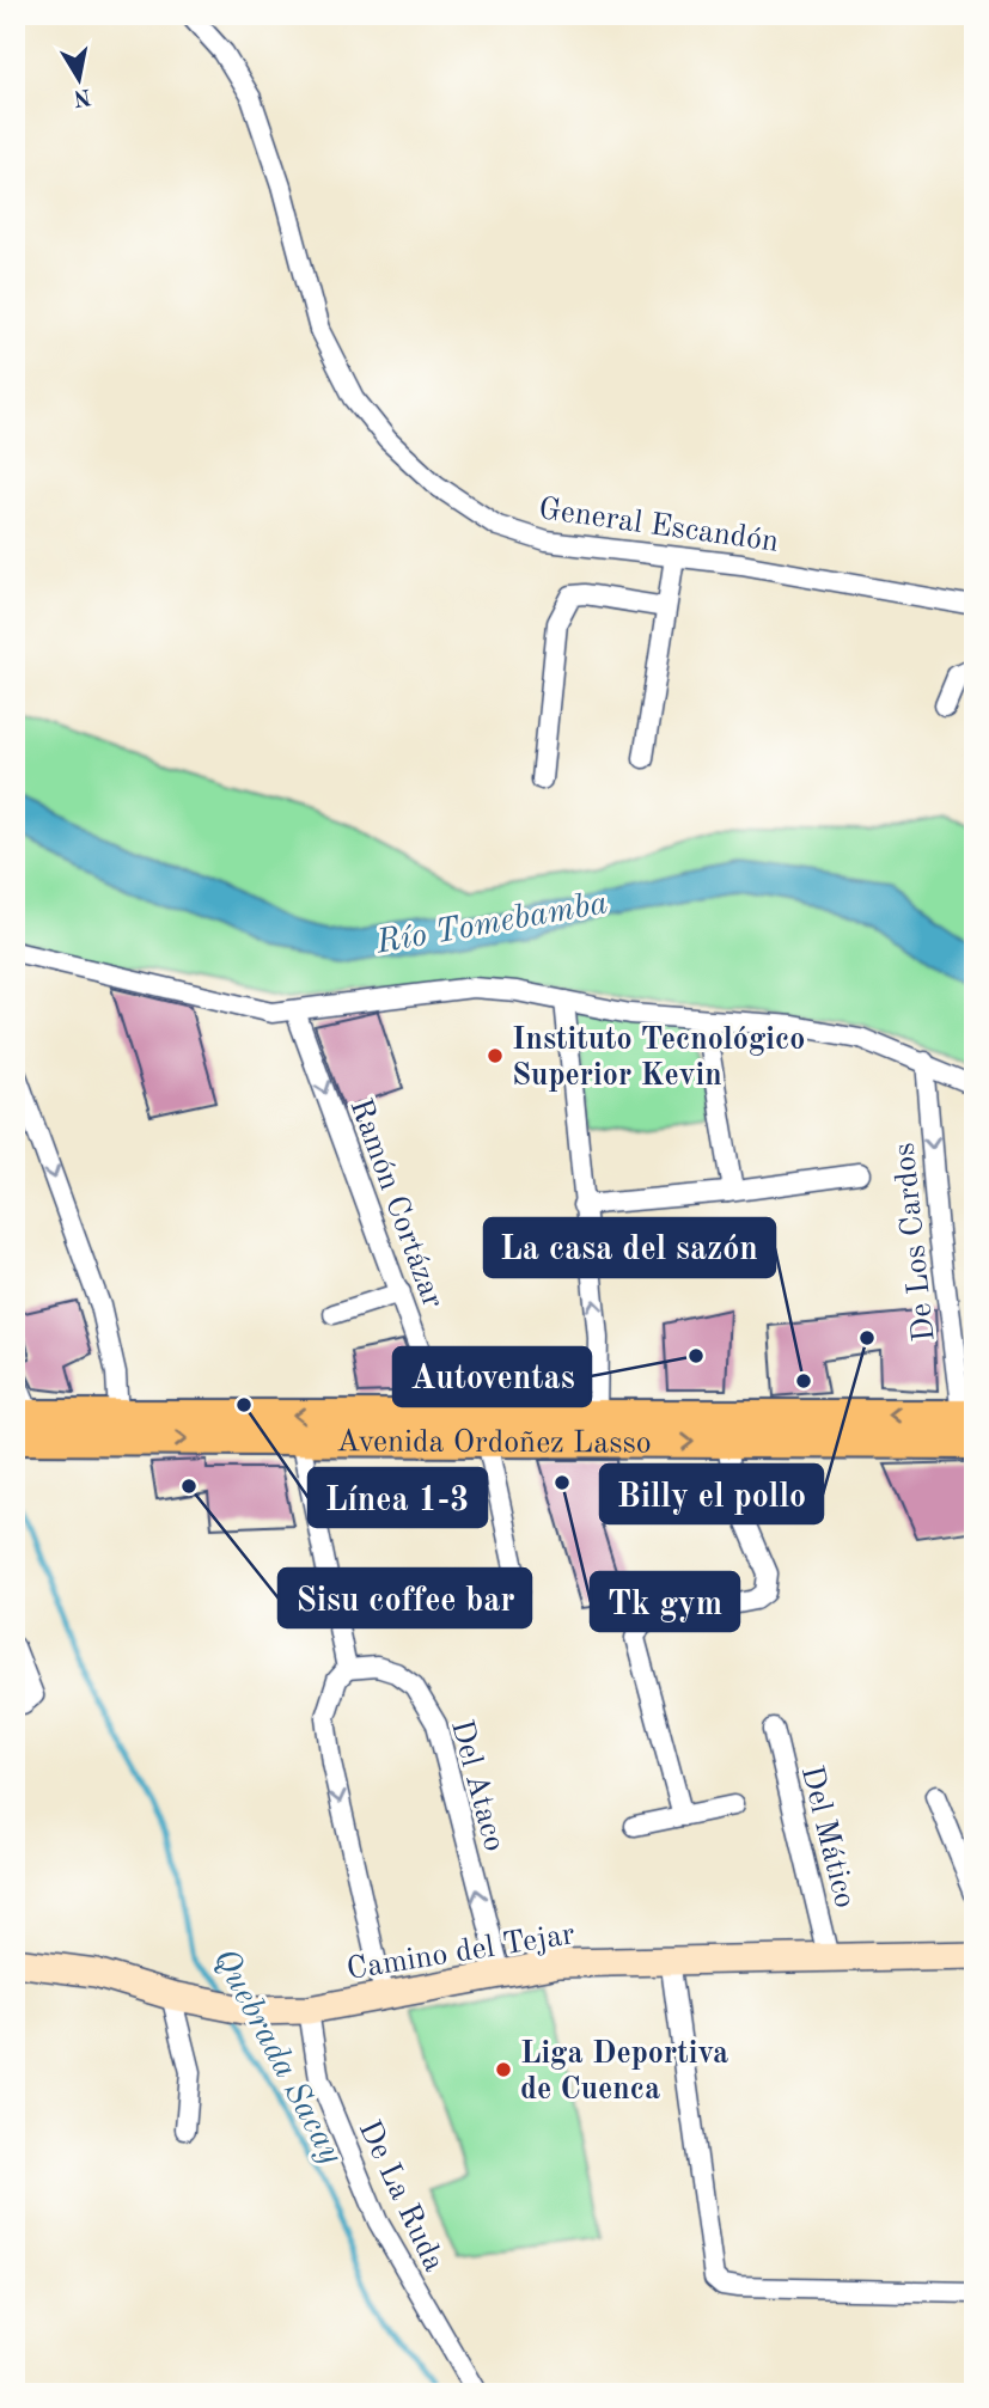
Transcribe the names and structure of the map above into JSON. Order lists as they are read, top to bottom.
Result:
{
  "streets": {
    "main road": ["Avenida Ordoñez Lasso"],
    "street": [
      "General Escandón",
      "Ramón Cortázar",
      "De Los Cardos",
      "Del Ataco",
      "Del Mático",
      "Camino del Tejar",
      "De La Ruda"
    ]
  },
  "crossings": [
    ["Ramón Cortázar", "Avenida Ordoñez Lasso"],
    ["De Los Cardos", "Avenida Ordoñez Lasso"],
    ["Del Ataco", "Camino del Tejar"],
    ["Del Mático", "Camino del Tejar"],
    ["Camino del Tejar", "De La Ruda"]
  ],
  "one_way": ["Ramón Cortázar", "De Los Cardos"],
  "water": ["Río Tomebamba", "Quebrada Sacay"],
  "places": [
    "Instituto Tecnológico Superior Kevin",
    "Billy el pollo",
    "Autoventas",
    "La casa del sazón",
    "Línea 1-3",
    "Tk gym",
    "Sisu coffee bar",
    "Liga Deportiva de Cuenca"
  ],
  "north": "bottom"
}
